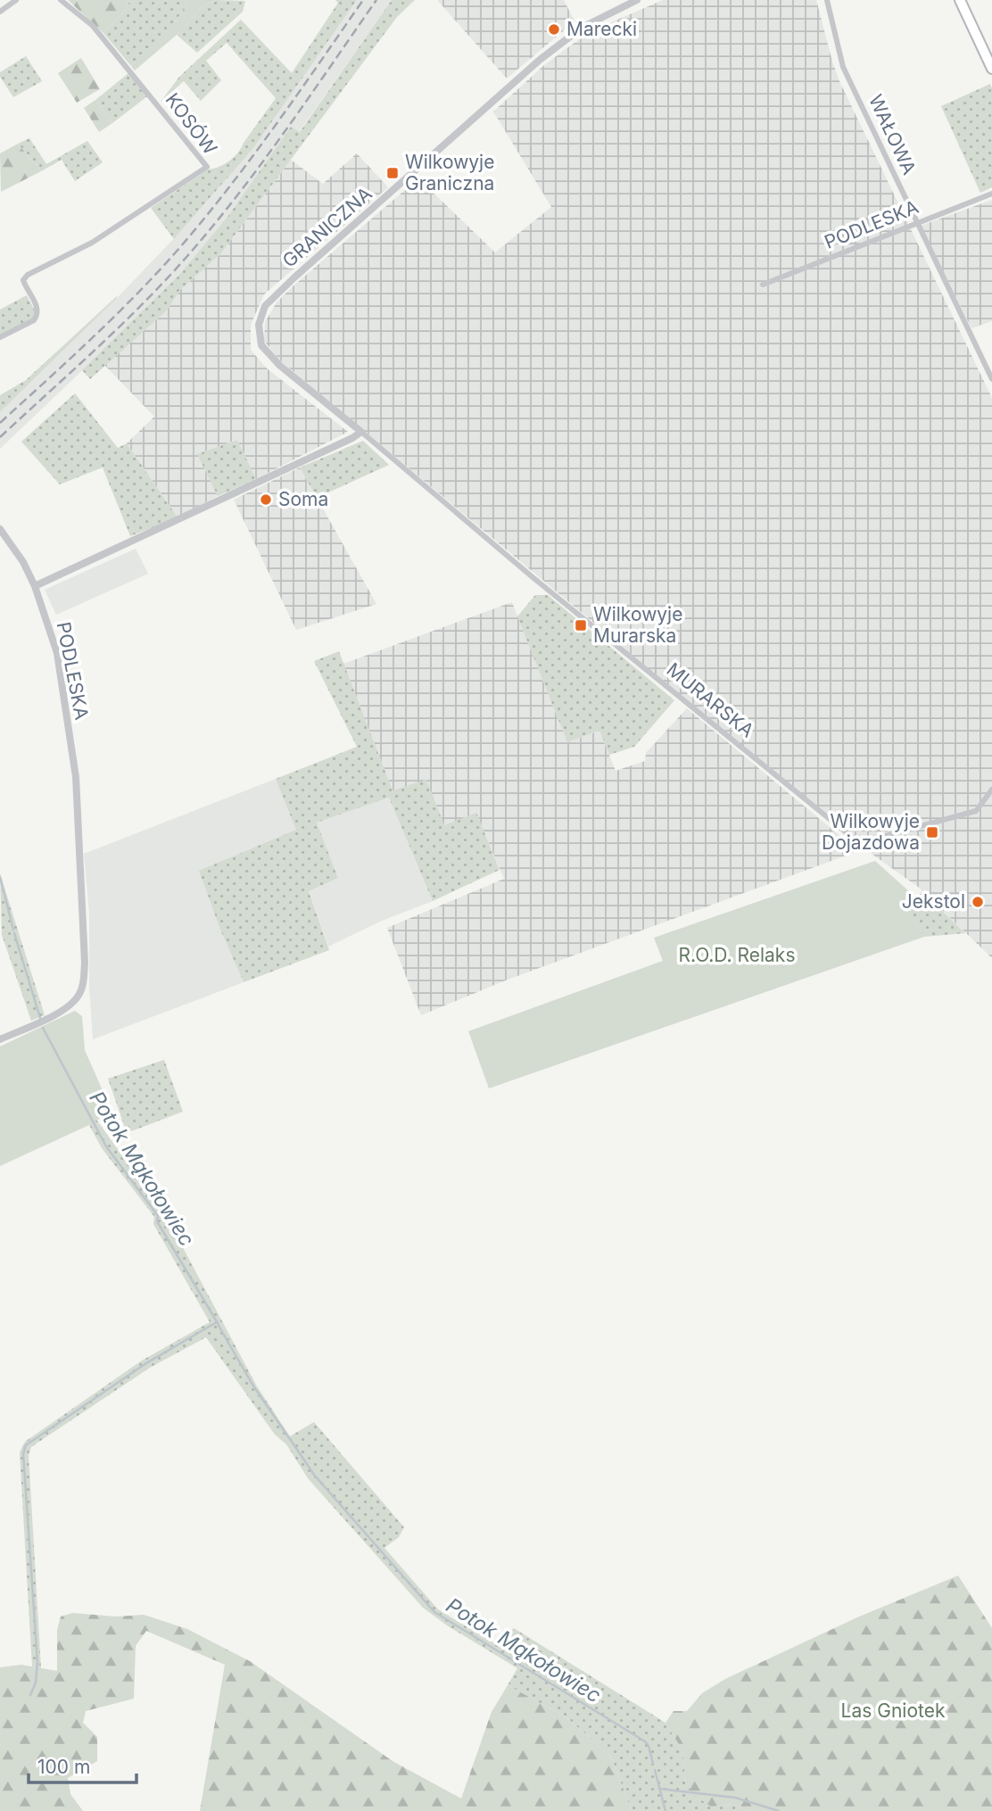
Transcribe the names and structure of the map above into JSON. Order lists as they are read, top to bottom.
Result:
{
  "streets": {
    "street": [
      "KOSÓW",
      "WAŁOWA",
      "PODLESKA",
      "GRANICZNA",
      "MURARSKA"
    ]
  },
  "crossings": [
    ["WAŁOWA", "PODLESKA"],
    ["GRANICZNA", "MURARSKA"]
  ],
  "water": ["Potok Mąkołowiec"],
  "parks": ["R.O.D. Relaks", "Las Gniotek"],
  "places": {
    "other": ["Marecki", "Soma", "Jekstol"],
    "transit": ["Wilkowyje Graniczna", "Wilkowyje Murarska", "Wilkowyje Dojazdowa"]
  },
  "scale_bar": "100 m"
}
